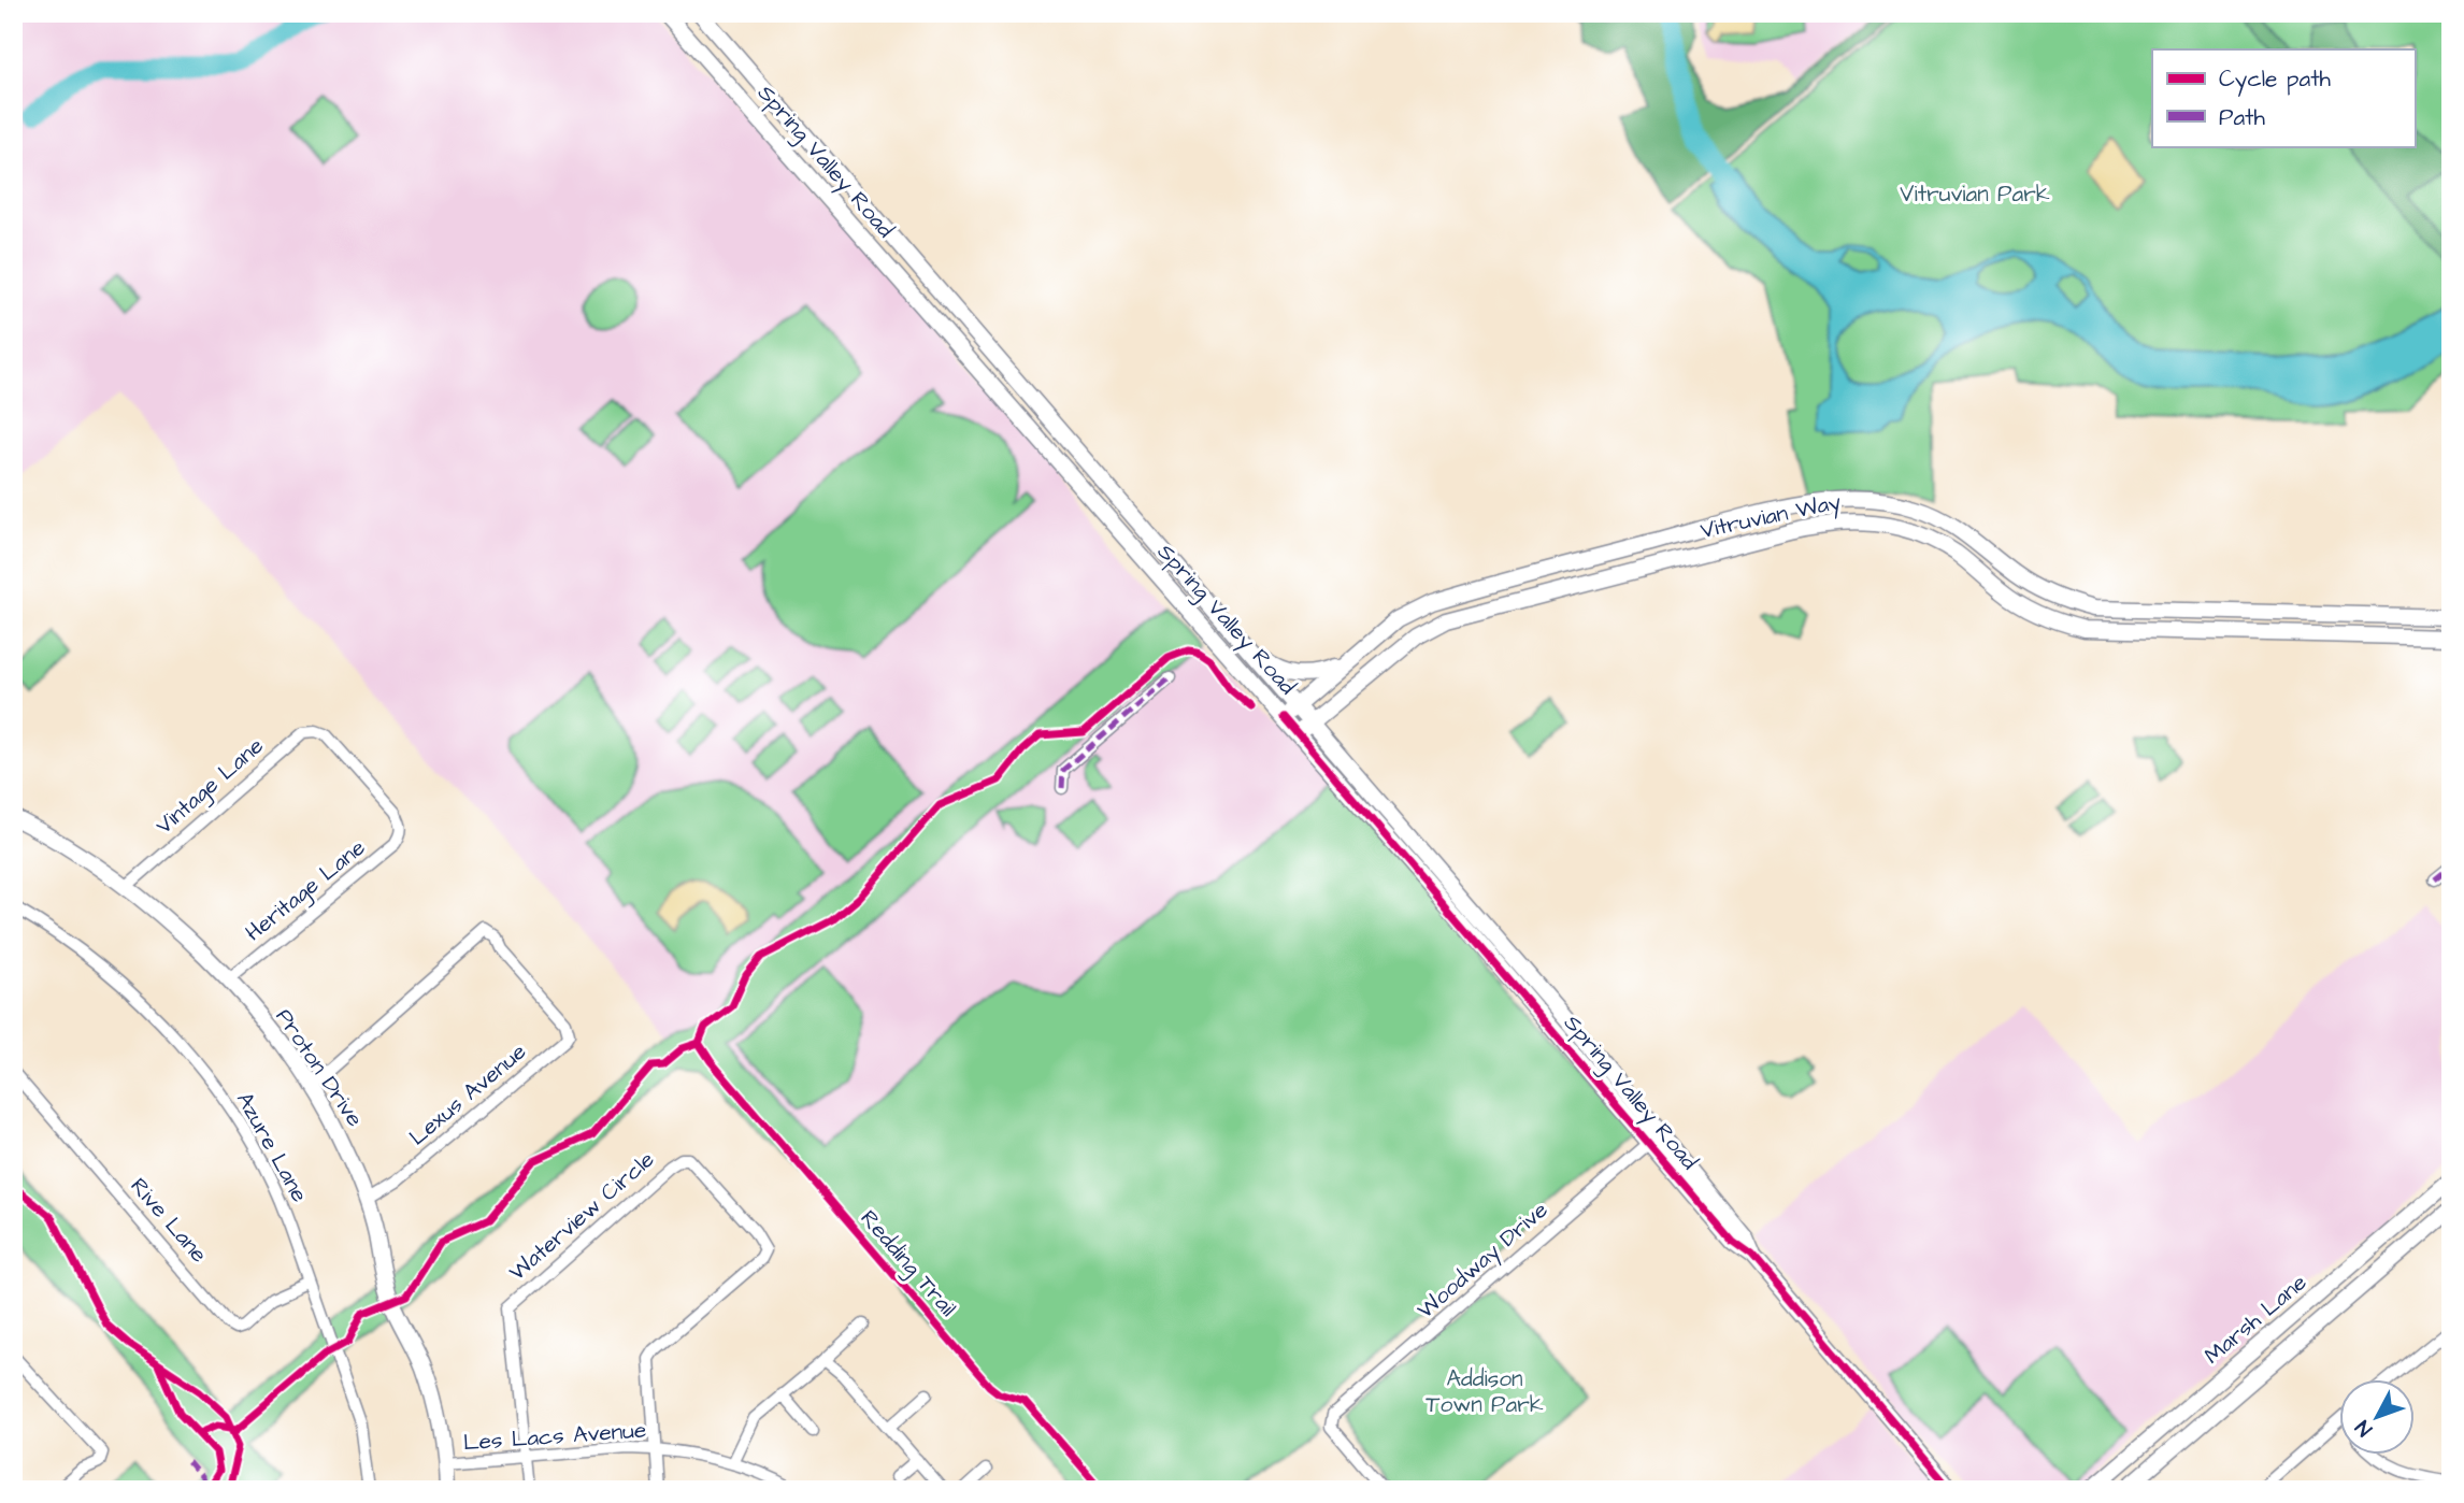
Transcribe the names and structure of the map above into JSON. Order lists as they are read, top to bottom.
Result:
{
  "streets": {
    "main road": [
      "Spring Valley Road",
      "Vitruvian Way",
      "Proton Drive",
      "Marsh Lane"
    ],
    "street": [
      "Vintage Lane",
      "Heritage Lane",
      "Lexus Avenue",
      "Azure Lane",
      "Waterview Circle",
      "Rive Lane",
      "Woodway Drive",
      "Les Lacs Avenue"
    ],
    "cycle path": ["Redding Trail"]
  },
  "crossings": [
    ["Spring Valley Road", "Vitruvian Way"],
    ["Spring Valley Road", "Woodway Drive"],
    ["Vintage Lane", "Heritage Lane"],
    ["Vintage Lane", "Proton Drive"],
    ["Heritage Lane", "Proton Drive"],
    ["Proton Drive", "Lexus Avenue"],
    ["Proton Drive", "Les Lacs Avenue"],
    ["Azure Lane", "Rive Lane"],
    ["Waterview Circle", "Les Lacs Avenue"]
  ],
  "parks": ["Vitruvian Park", "Addison Town Park"],
  "legend": ["Cycle path", "Path"],
  "north": "bottom left"
}
